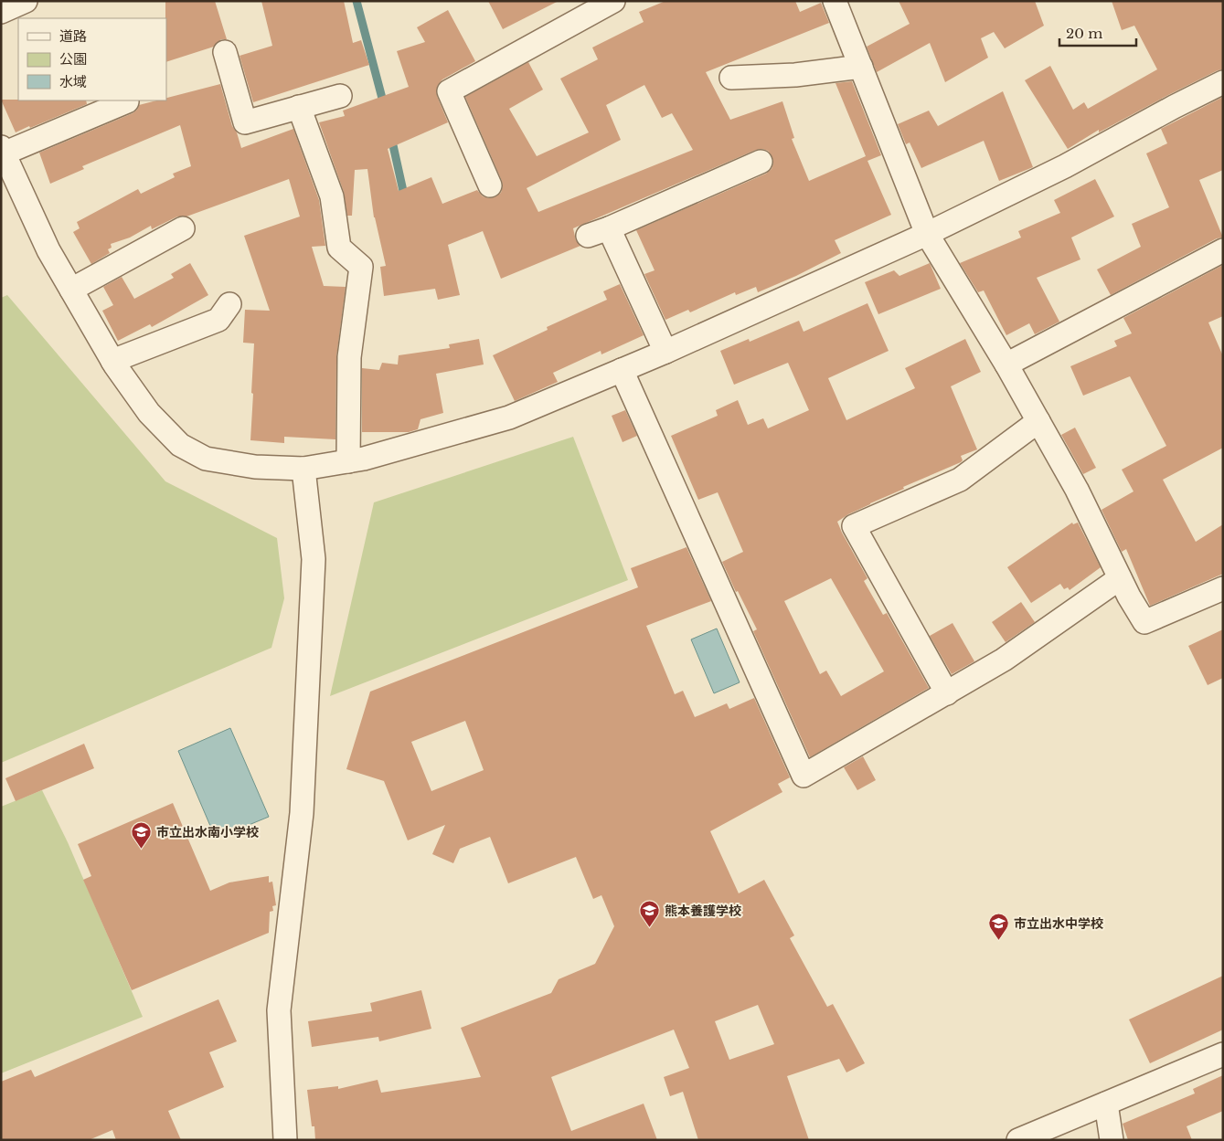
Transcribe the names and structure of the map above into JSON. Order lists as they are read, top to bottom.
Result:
{
  "places": {
    "school or university": ["市立出水南小学校", "熊本養護学校", "市立出水中学校"]
  },
  "legend": ["道路", "公園", "水域"],
  "scale_bar": "20 m"
}
